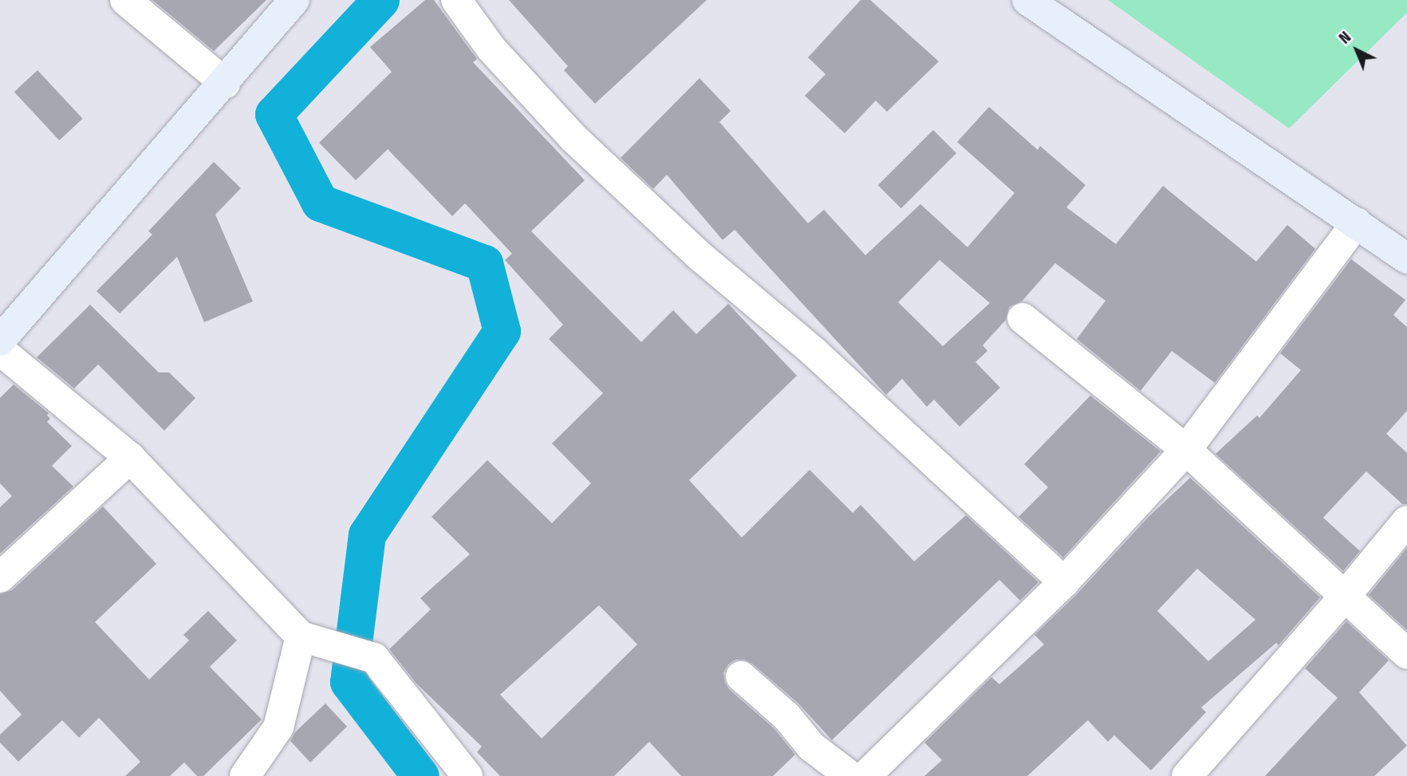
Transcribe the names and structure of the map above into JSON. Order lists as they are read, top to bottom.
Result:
{
  "north": "top left"
}
